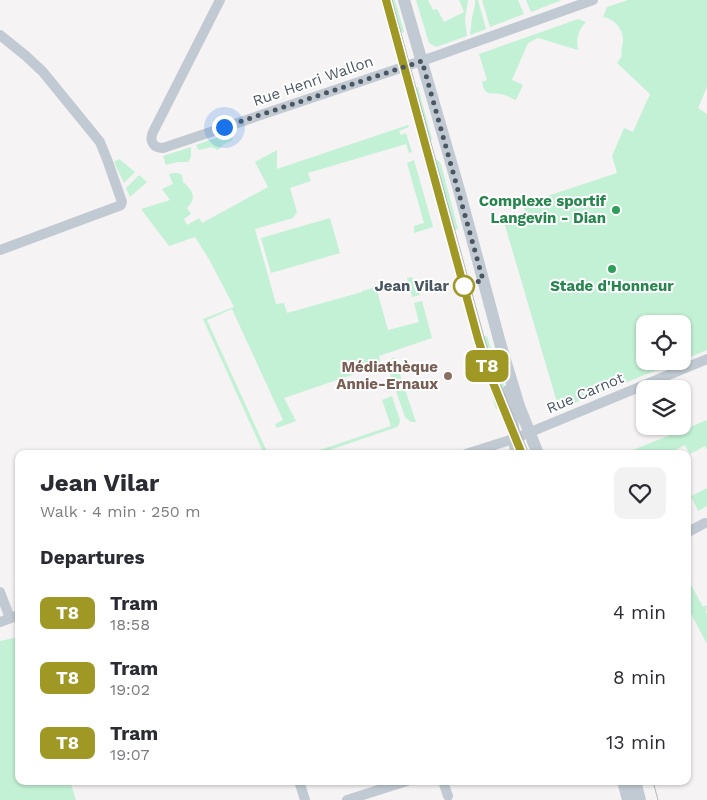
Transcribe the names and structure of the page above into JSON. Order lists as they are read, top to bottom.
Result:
{
  "streets": {
    "street": ["Rue Henri Wallon", "Rue Carnot"]
  },
  "places": [
    "Complexe sportif Langevin - Dian",
    "Stade d'Honneur",
    "Jean Vilar",
    "Médiathèque Annie-Ernaux"
  ],
  "lines": ["tram line T8"],
  "page": {
    "on_map": "T8",
    "heading": [
      ["Jean Vilar", "Walk · 4 min · 250 m"],
      "Departures"
    ],
    "list": [
      {
        "mark": "T8",
        "name": "Tram",
        "note": "18:58",
        "value": "4 min"
      },
      {
        "mark": "T8",
        "name": "Tram",
        "note": "19:02",
        "value": "8 min"
      },
      {
        "mark": "T8",
        "name": "Tram",
        "note": "19:07",
        "value": "13 min"
      }
    ]
  }
}
